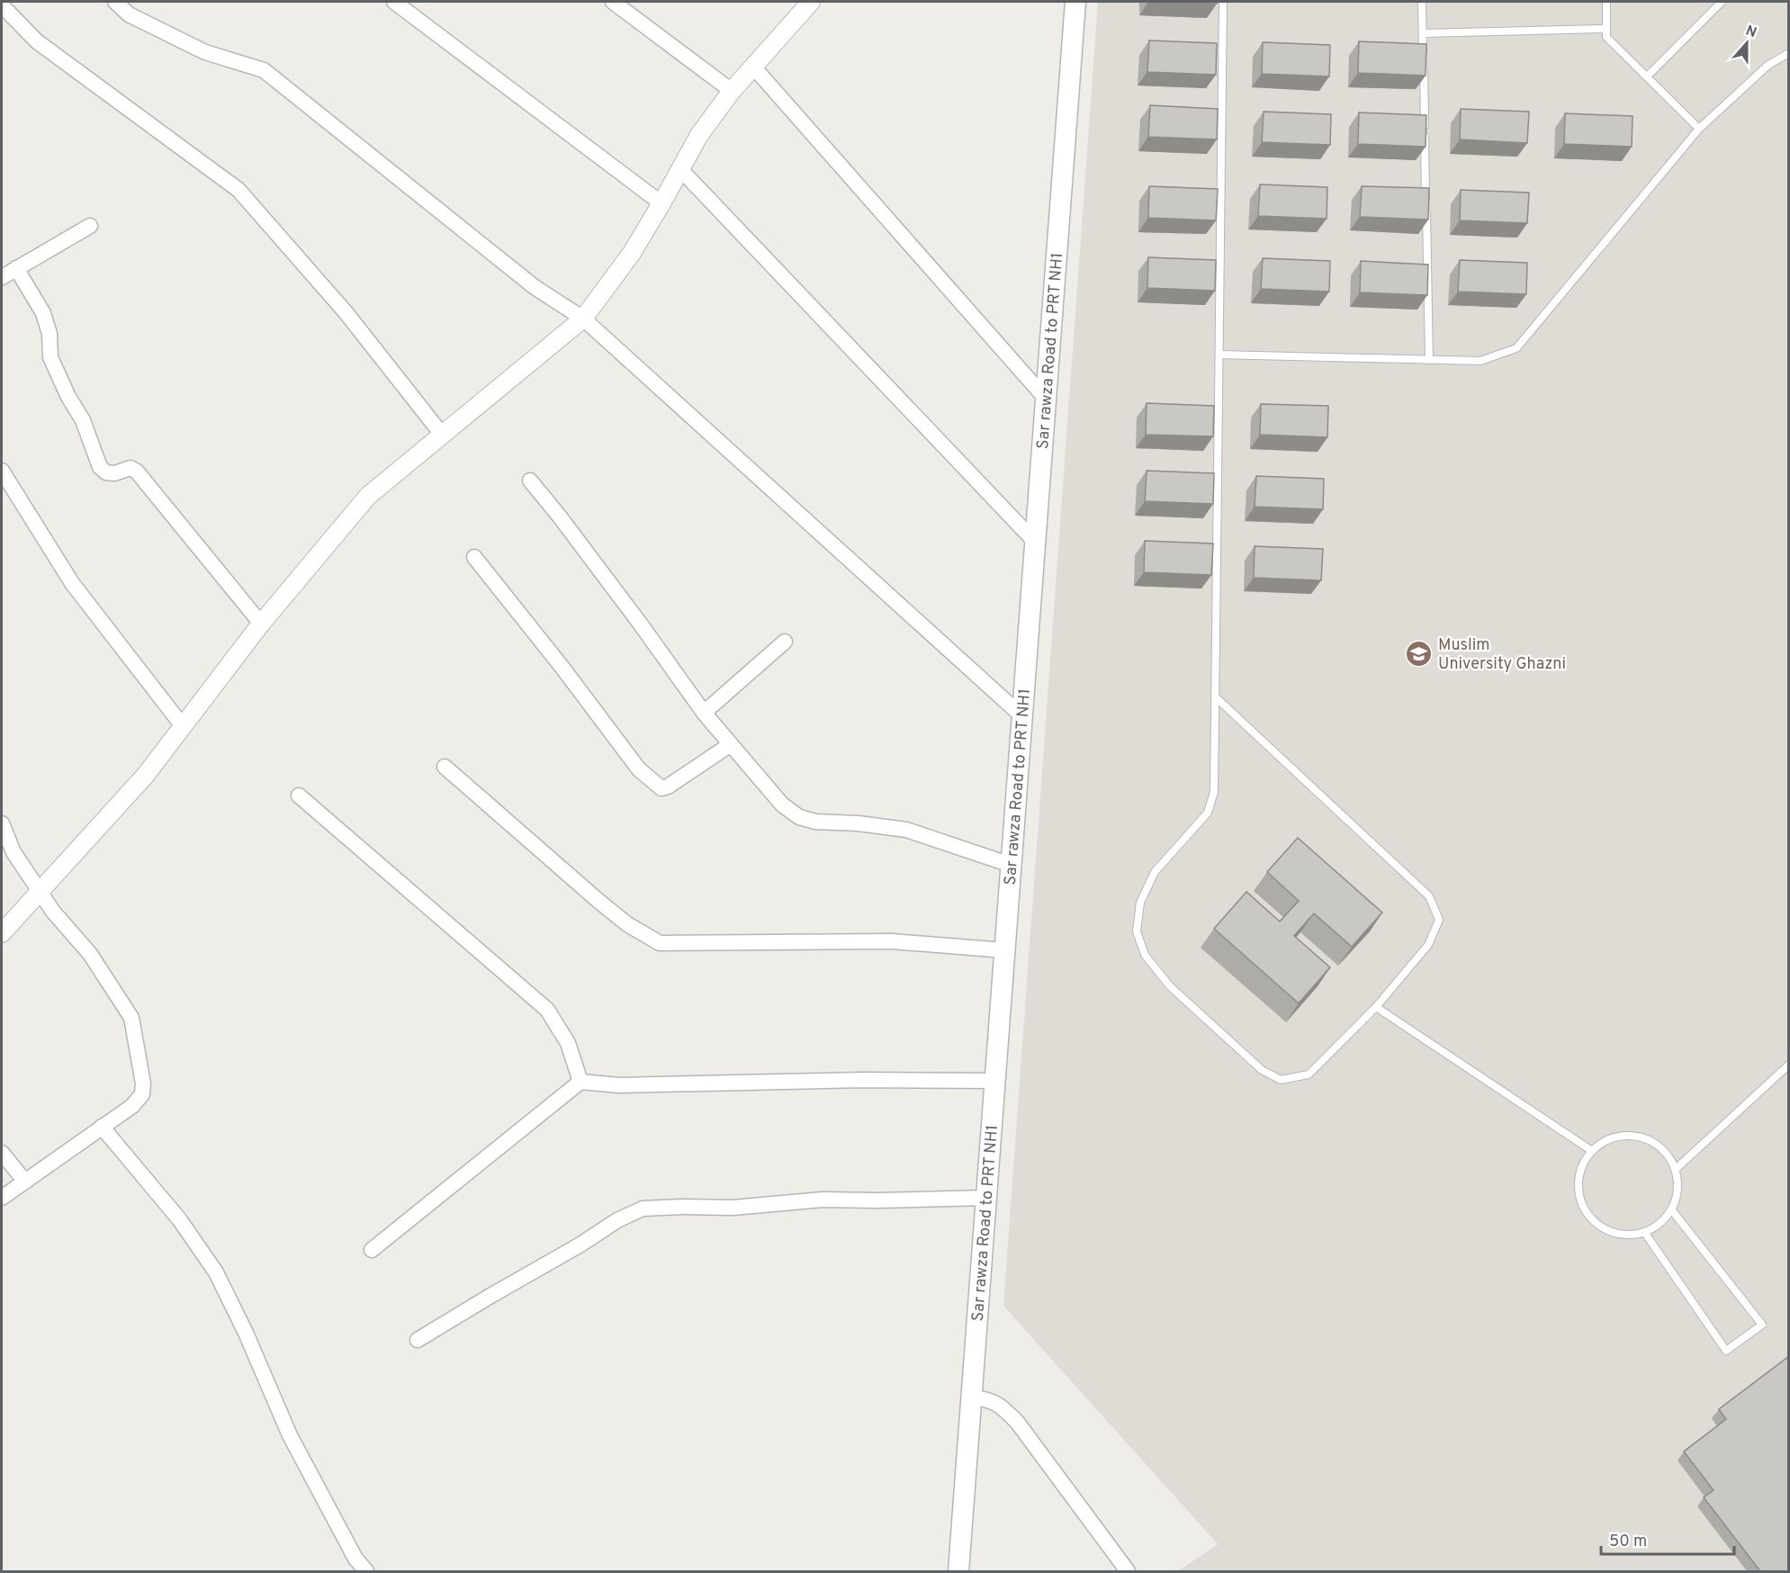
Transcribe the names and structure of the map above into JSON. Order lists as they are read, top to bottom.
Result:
{
  "streets": {
    "main road": ["Sar rawza Road to PRT NH1"]
  },
  "places": {
    "school or university": ["Muslim University Ghazni"]
  },
  "scale_bar": "50 m",
  "north": "top"
}
